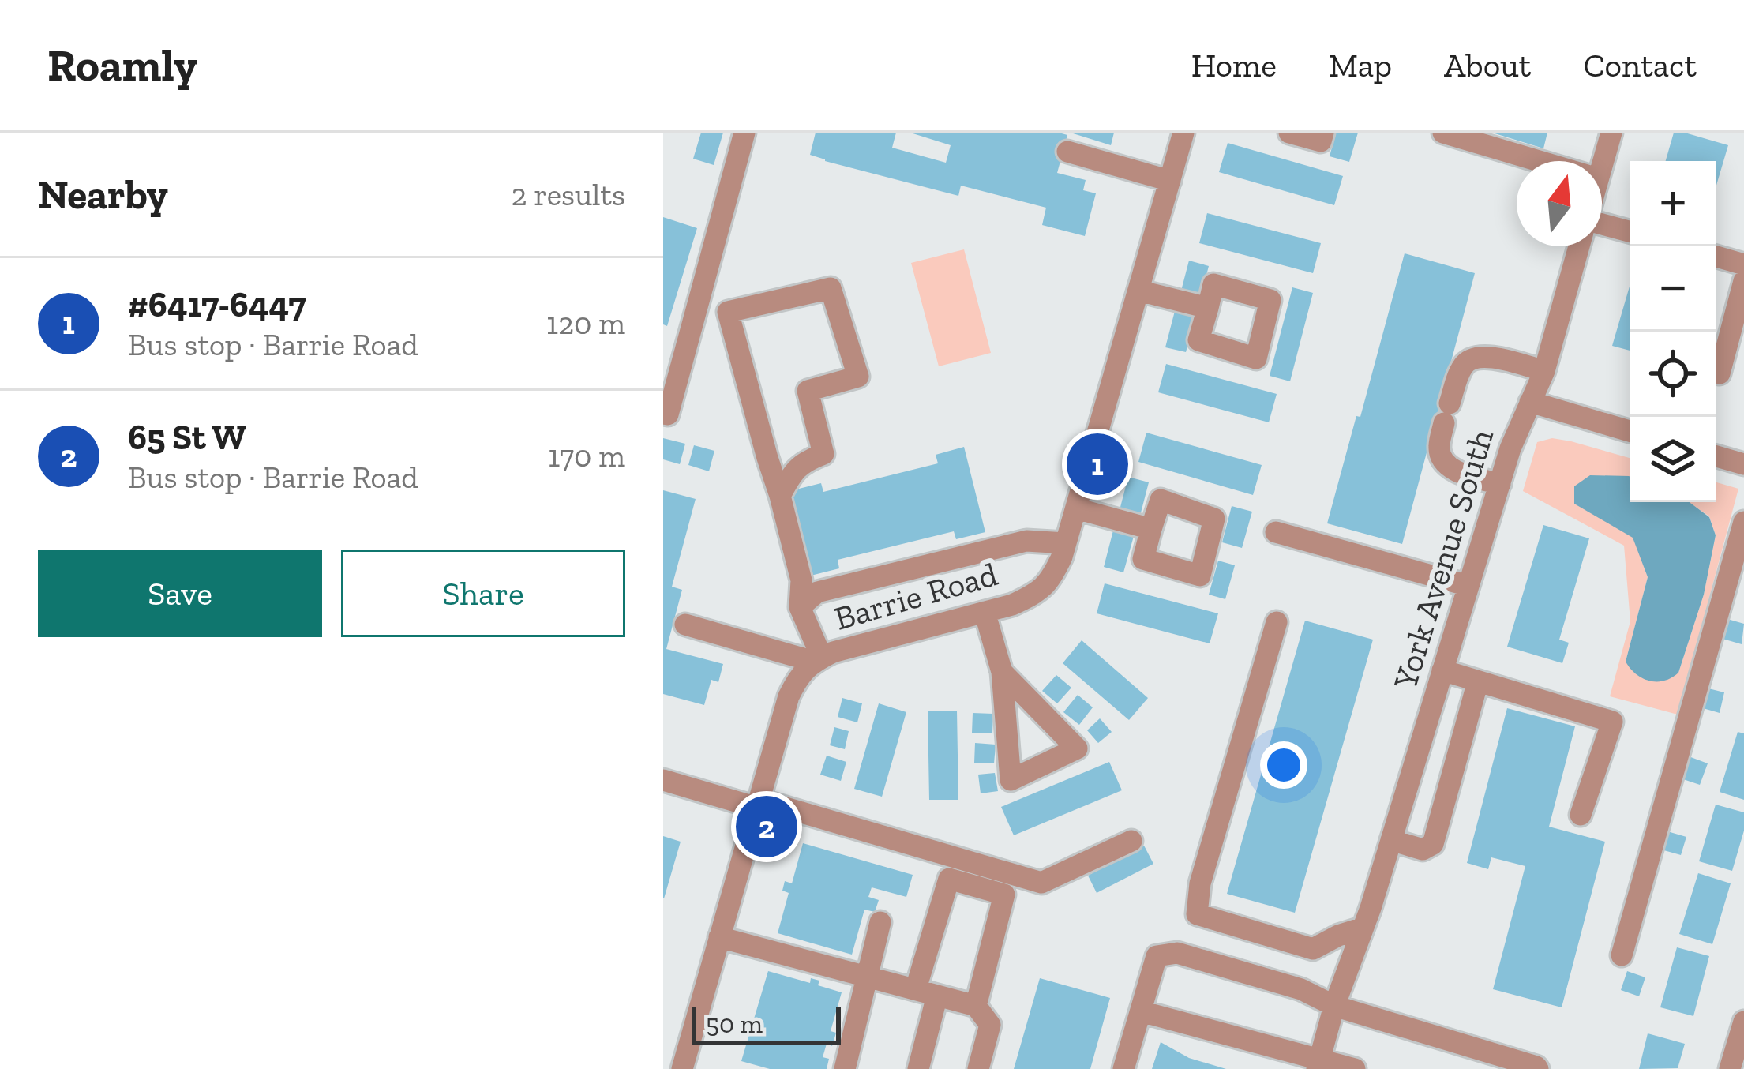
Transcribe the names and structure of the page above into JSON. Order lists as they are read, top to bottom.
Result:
{
  "streets": {
    "street": ["York Avenue South", "Barrie Road"]
  },
  "scale_bar": "50 m",
  "north": "top",
  "page": {
    "header": "Roamly",
    "nav": [
      "Home",
      "Map",
      "About",
      "Contact"
    ],
    "heading": ["Nearby", "2 results"],
    "map_buttons": ["+", "−"],
    "list": [
      {
        "mark": "1",
        "name": "#6417-6447",
        "note": "Bus stop · Barrie Road",
        "value": "120 m"
      },
      {
        "mark": "2",
        "name": "65 St W",
        "note": "Bus stop · Barrie Road",
        "value": "170 m"
      }
    ],
    "pins": ["1", "2"],
    "buttons": ["Save", "Share"],
    "scale": "50 m"
  }
}
